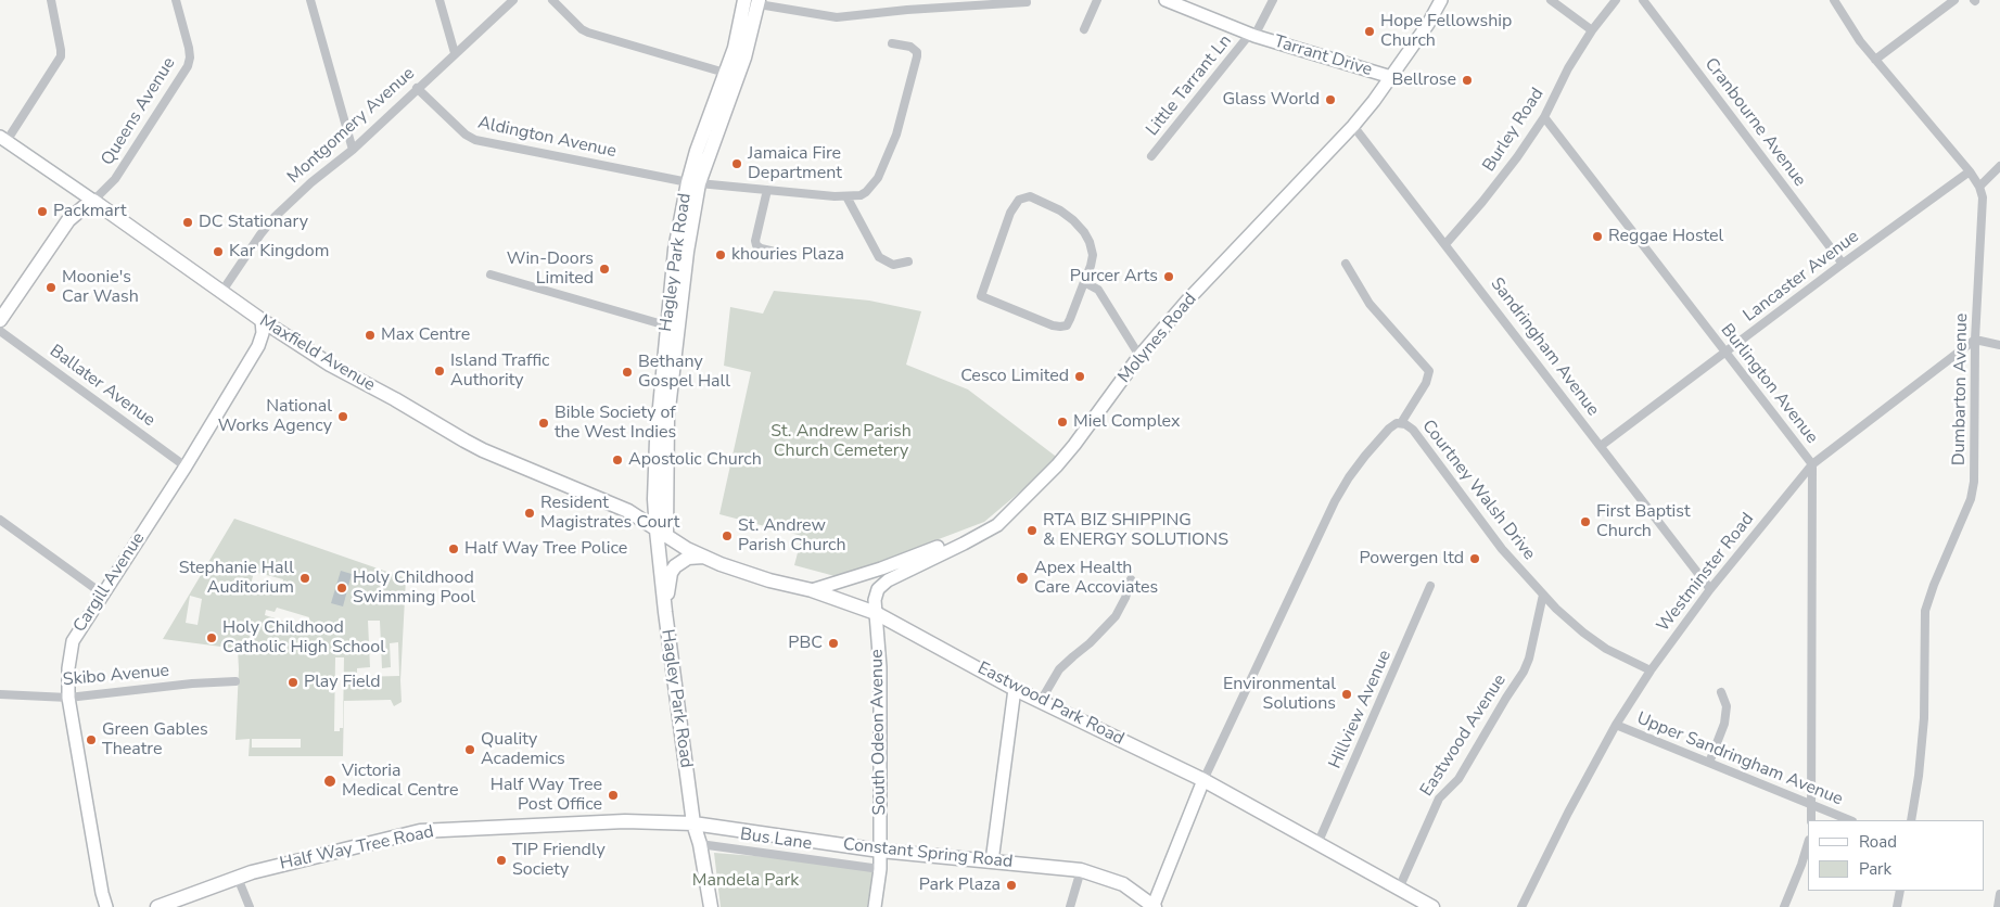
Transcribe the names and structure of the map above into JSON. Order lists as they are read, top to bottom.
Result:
{
  "streets": {
    "main road": [
      "Tarrant Drive",
      "Hagley Park Road",
      "Molynes Road",
      "Maxfield Avenue",
      "Cargill Avenue",
      "Eastwood Park Road",
      "South Odeon Avenue",
      "Half Way Tree Road",
      "Constant Spring Road"
    ],
    "street": [
      "Little Tarrant Ln",
      "Queens Avenue",
      "Cranbourne Avenue",
      "Montgomery Avenue",
      "Burley Road",
      "Aldington Avenue",
      "Lancaster Avenue",
      "Sandringham Avenue",
      "Burlington Avenue",
      "Ballater Avenue",
      "Dumbarton Avenue",
      "Courtney Walsh Drive",
      "Westminster Road",
      "Skibo Avenue",
      "Hillview Avenue",
      "Eastwood Avenue",
      "Upper Sandringham Avenue",
      "Bus Lane"
    ]
  },
  "crossings": [
    ["Tarrant Drive", "Little Tarrant Ln"],
    ["Tarrant Drive", "Molynes Road"],
    ["Queens Avenue", "Maxfield Avenue"],
    ["Cranbourne Avenue", "Lancaster Avenue"],
    ["Montgomery Avenue", "Aldington Avenue"],
    ["Burley Road", "Sandringham Avenue"],
    ["Burley Road", "Burlington Avenue"],
    ["Aldington Avenue", "Hagley Park Road"],
    ["Hagley Park Road", "Maxfield Avenue"],
    ["Hagley Park Road", "Eastwood Park Road"],
    ["Hagley Park Road", "Bus Lane"],
    ["Hagley Park Road", "Half Way Tree Road"],
    ["Hagley Park Road", "Constant Spring Road"],
    ["Lancaster Avenue", "Sandringham Avenue"],
    ["Lancaster Avenue", "Burlington Avenue"],
    ["Lancaster Avenue", "Dumbarton Avenue"],
    ["Molynes Road", "Sandringham Avenue"],
    ["Molynes Road", "Eastwood Park Road"],
    ["Molynes Road", "South Odeon Avenue"],
    ["Sandringham Avenue", "Westminster Road"],
    ["Maxfield Avenue", "Cargill Avenue"],
    ["Maxfield Avenue", "Eastwood Park Road"],
    ["Burlington Avenue", "Westminster Road"],
    ["Burlington Avenue", "Upper Sandringham Avenue"],
    ["Ballater Avenue", "Cargill Avenue"],
    ["Dumbarton Avenue", "Westminster Road"],
    ["Courtney Walsh Drive", "Westminster Road"],
    ["Courtney Walsh Drive", "Eastwood Park Road"],
    ["Courtney Walsh Drive", "Eastwood Avenue"],
    ["Westminster Road", "Upper Sandringham Avenue"],
    ["Cargill Avenue", "Skibo Avenue"],
    ["Eastwood Park Road", "Hillview Avenue"],
    ["Eastwood Park Road", "South Odeon Avenue"],
    ["Eastwood Park Road", "Eastwood Avenue"],
    ["South Odeon Avenue", "Bus Lane"],
    ["South Odeon Avenue", "Constant Spring Road"],
    ["Half Way Tree Road", "Constant Spring Road"]
  ],
  "parks": ["St. Andrew Parish Church Cemetery", "Mandela Park"],
  "places": [
    "Hope Fellowship Church",
    "Bellrose",
    "Glass World",
    "Jamaica Fire Department",
    "Packmart",
    "DC Stationary",
    "Reggae Hostel",
    "Kar Kingdom",
    "khouries Plaza",
    "Win-Doors Limited",
    "Purcer Arts",
    "Moonie's Car Wash",
    "Max Centre",
    "Island Traffic Authority",
    "Bethany Gospel Hall",
    "Cesco Limited",
    "National Works Agency",
    "Miel Complex",
    "Bible Society of the West Indies",
    "Apostolic Church",
    "Resident Magistrates Court",
    "First Baptist Church",
    "RTA BIZ SHIPPING & ENERGY SOLUTIONS",
    "St. Andrew Parish Church",
    "Half Way Tree Police",
    "Powergen ltd",
    "Stephanie Hall Auditorium",
    "Apex Health Care Accoviates",
    "Holy Childhood Swimming Pool",
    "Holy Childhood Catholic High School",
    "PBC",
    "Play Field",
    "Environmental Solutions",
    "Green Gables Theatre",
    "Quality Academics",
    "Victoria Medical Centre",
    "Half Way Tree Post Office",
    "TIP Friendly Society",
    "Park Plaza"
  ],
  "legend": ["Road", "Park"]
}
